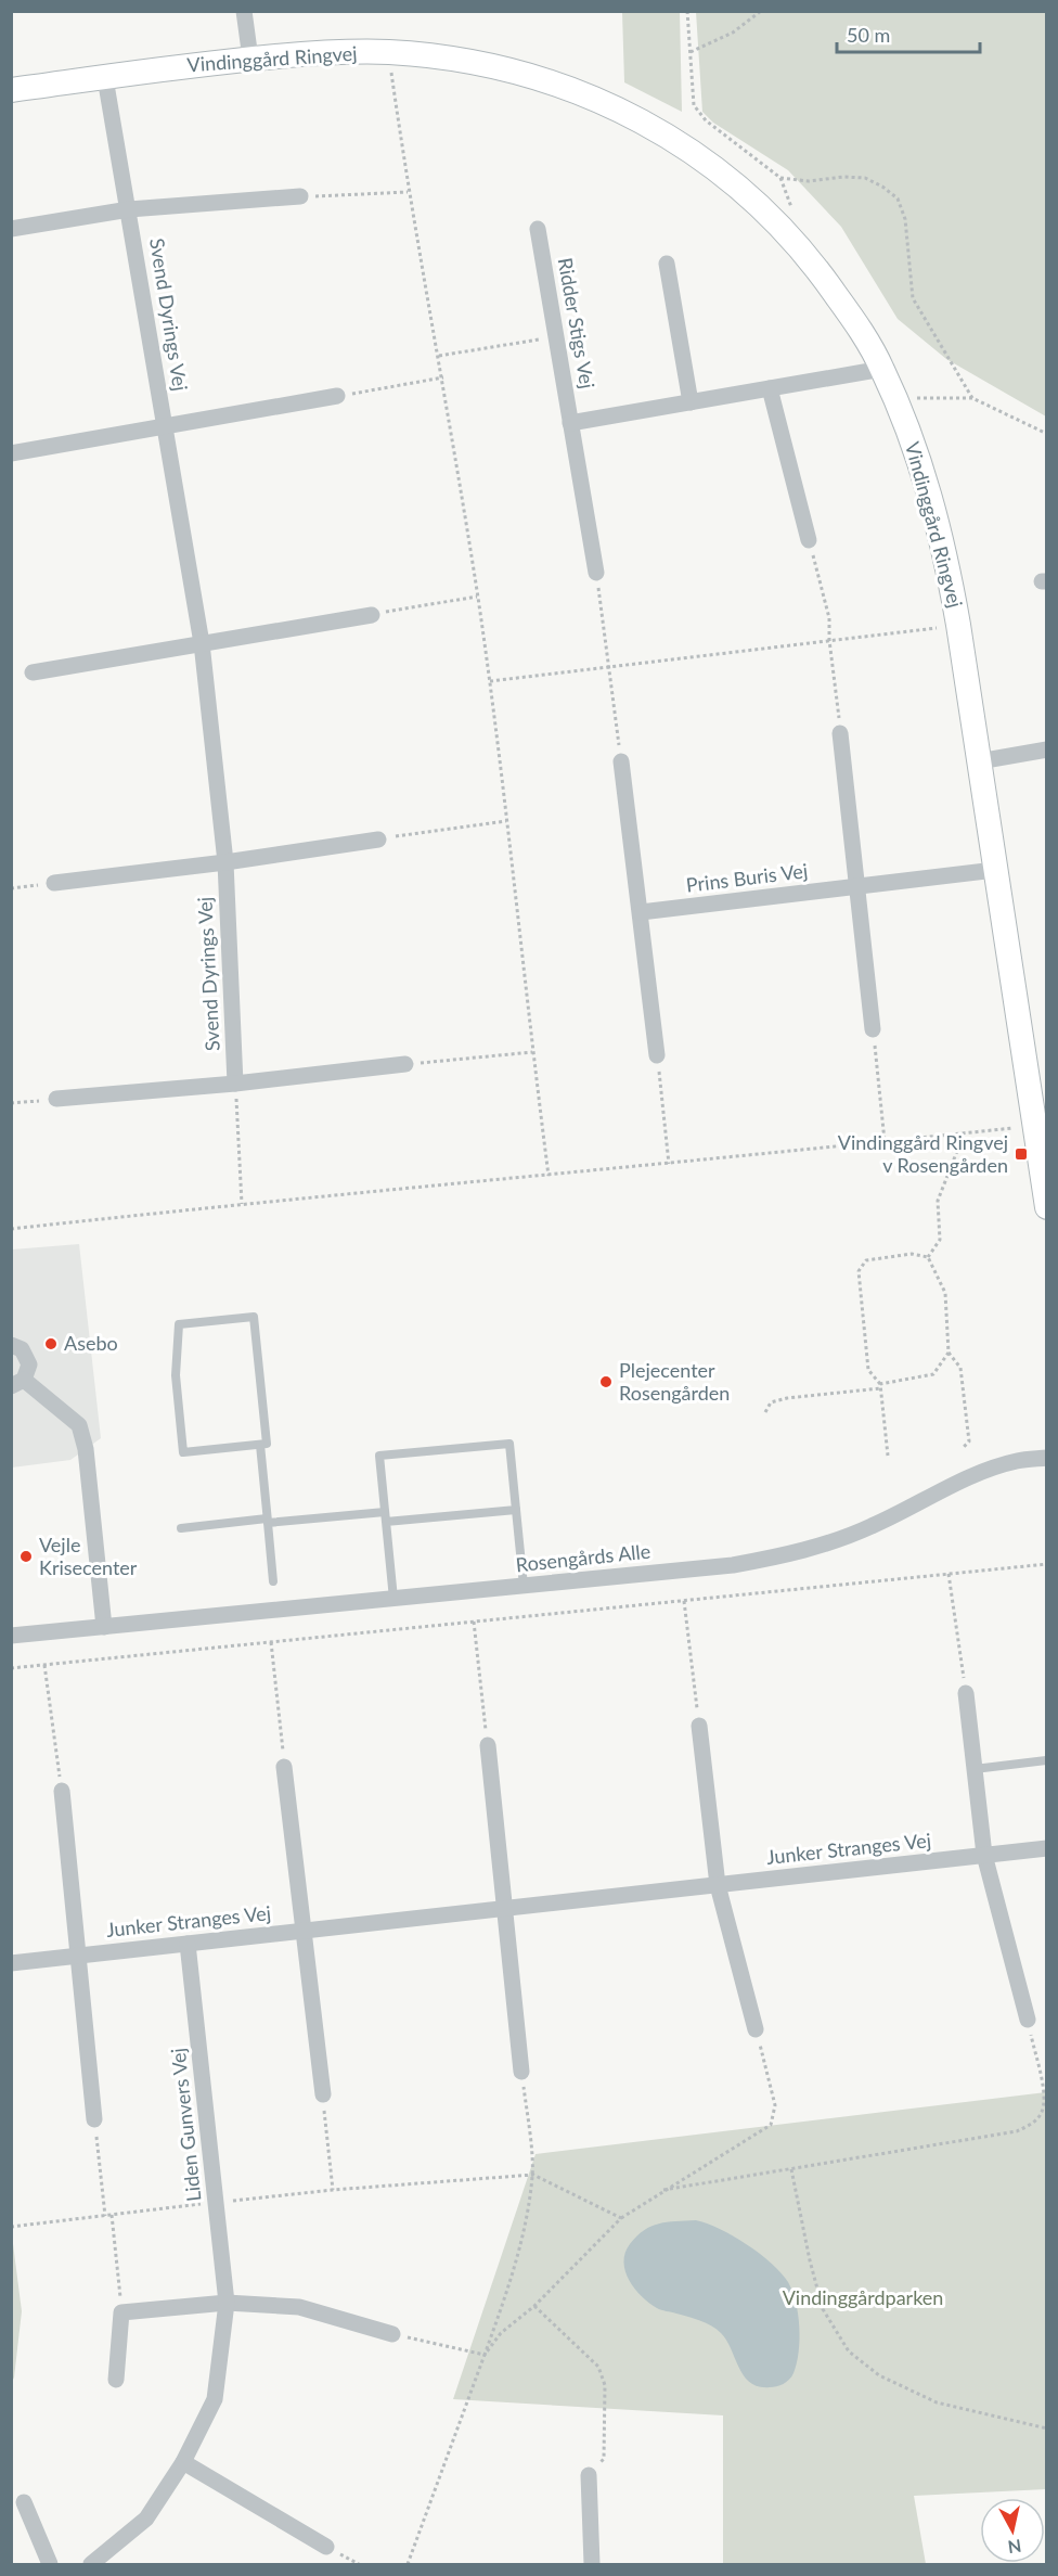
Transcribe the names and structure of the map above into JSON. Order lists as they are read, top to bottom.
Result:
{
  "streets": {
    "street": [
      "Vindinggård Ringvej",
      "Svend Dyrings Vej",
      "Ridder Stigs Vej",
      "Prins Buris Vej",
      "Rosengårds Alle",
      "Junker Stranges Vej",
      "Liden Gunvers Vej"
    ]
  },
  "crossings": [
    ["Vindinggård Ringvej", "Svend Dyrings Vej"],
    ["Vindinggård Ringvej", "Prins Buris Vej"],
    ["Junker Stranges Vej", "Liden Gunvers Vej"]
  ],
  "parks": ["Vindinggårdparken"],
  "places": {
    "transit": ["Vindinggård Ringvej v Rosengården"],
    "other": ["Asebo", "Plejecenter Rosengården", "Vejle Krisecenter"]
  },
  "scale_bar": "50 m",
  "north": "bottom"
}
